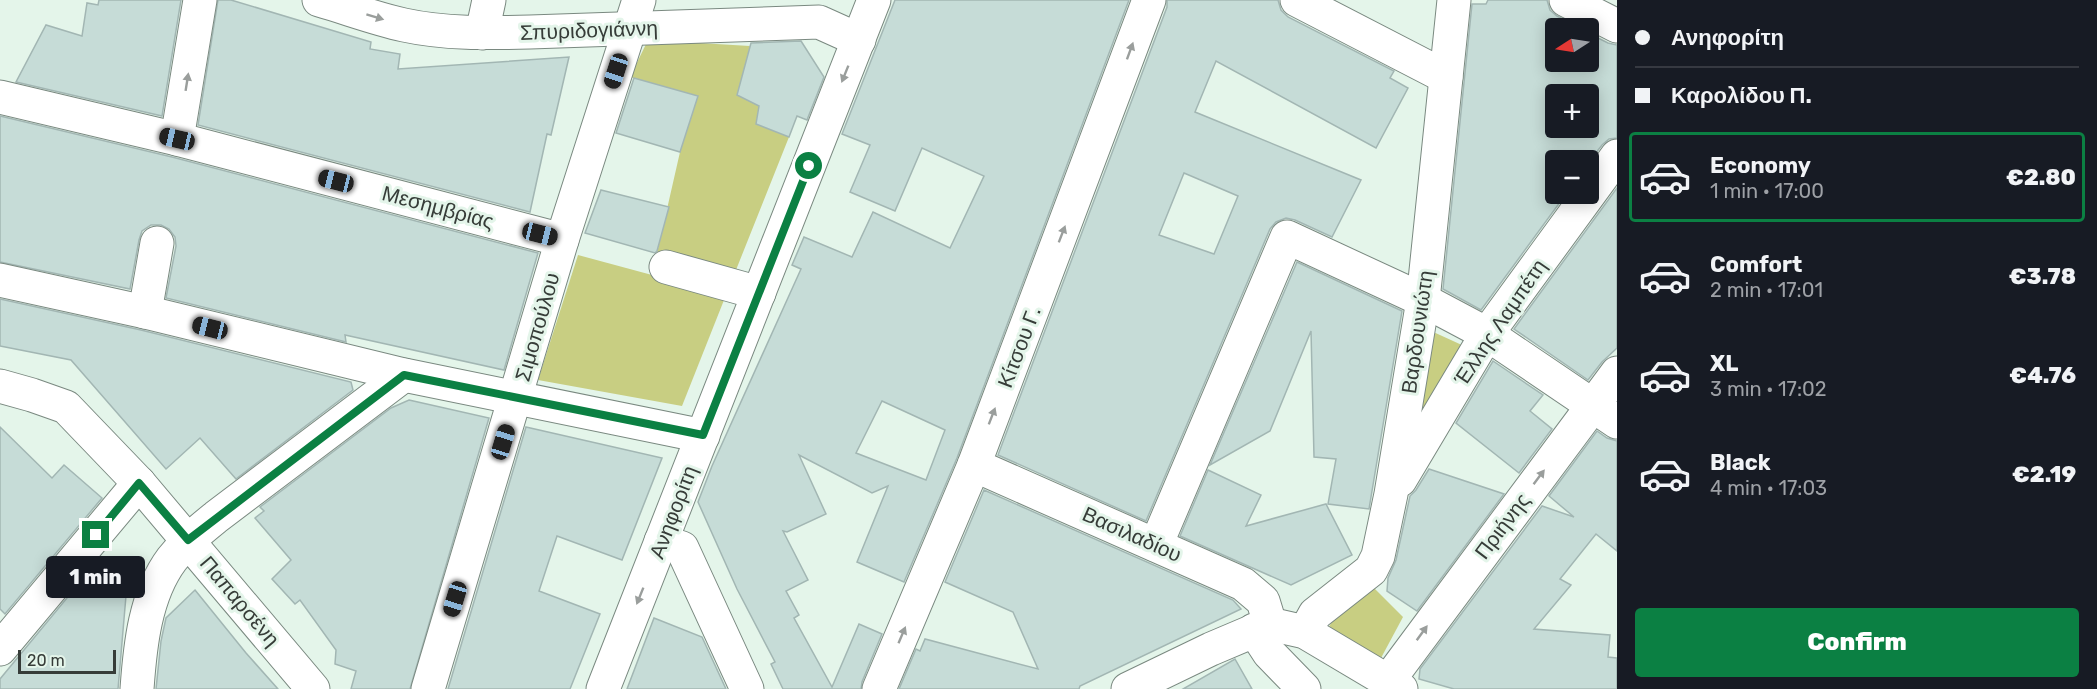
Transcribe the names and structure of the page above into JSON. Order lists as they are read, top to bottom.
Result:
{
  "streets": {
    "street": [
      "Σπυριδογιάννη",
      "Μεσημβρίας",
      "Έλλης Λαμπέτη",
      "Σιμοπούλου",
      "Βαρδουνιώτη",
      "Κίτσου Γ.",
      "Ανηφορίτη",
      "Πριήνης",
      "Βασιλαδίου",
      "Παπαρσένη"
    ]
  },
  "crossings": [
    ["Σπυριδογιάννη", "Σιμοπούλου"],
    ["Σπυριδογιάννη", "Ανηφορίτη"],
    ["Μεσημβρίας", "Σιμοπούλου"],
    ["Έλλης Λαμπέτη", "Βαρδουνιώτη"],
    ["Κίτσου Γ.", "Βασιλαδίου"]
  ],
  "one_way": ["Κίτσου Γ.", "Ανηφορίτη", "Πριήνης"],
  "scale_bar": "20 m",
  "north": "left",
  "page": {
    "banner": ["Ανηφορίτη", "Καρολίδου Π."],
    "map_buttons": ["+", "−"],
    "list": [
      {
        "name": "Economy",
        "note": "1 min · 17:00",
        "value": "€2.80"
      },
      {
        "name": "Comfort",
        "note": "2 min · 17:01",
        "value": "€3.78"
      },
      {
        "name": "XL",
        "note": "3 min · 17:02",
        "value": "€4.76"
      },
      {
        "name": "Black",
        "note": "4 min · 17:03",
        "value": "€2.19"
      }
    ],
    "bubble": "1 min",
    "buttons": "Confirm",
    "scale": "20 m"
  }
}
